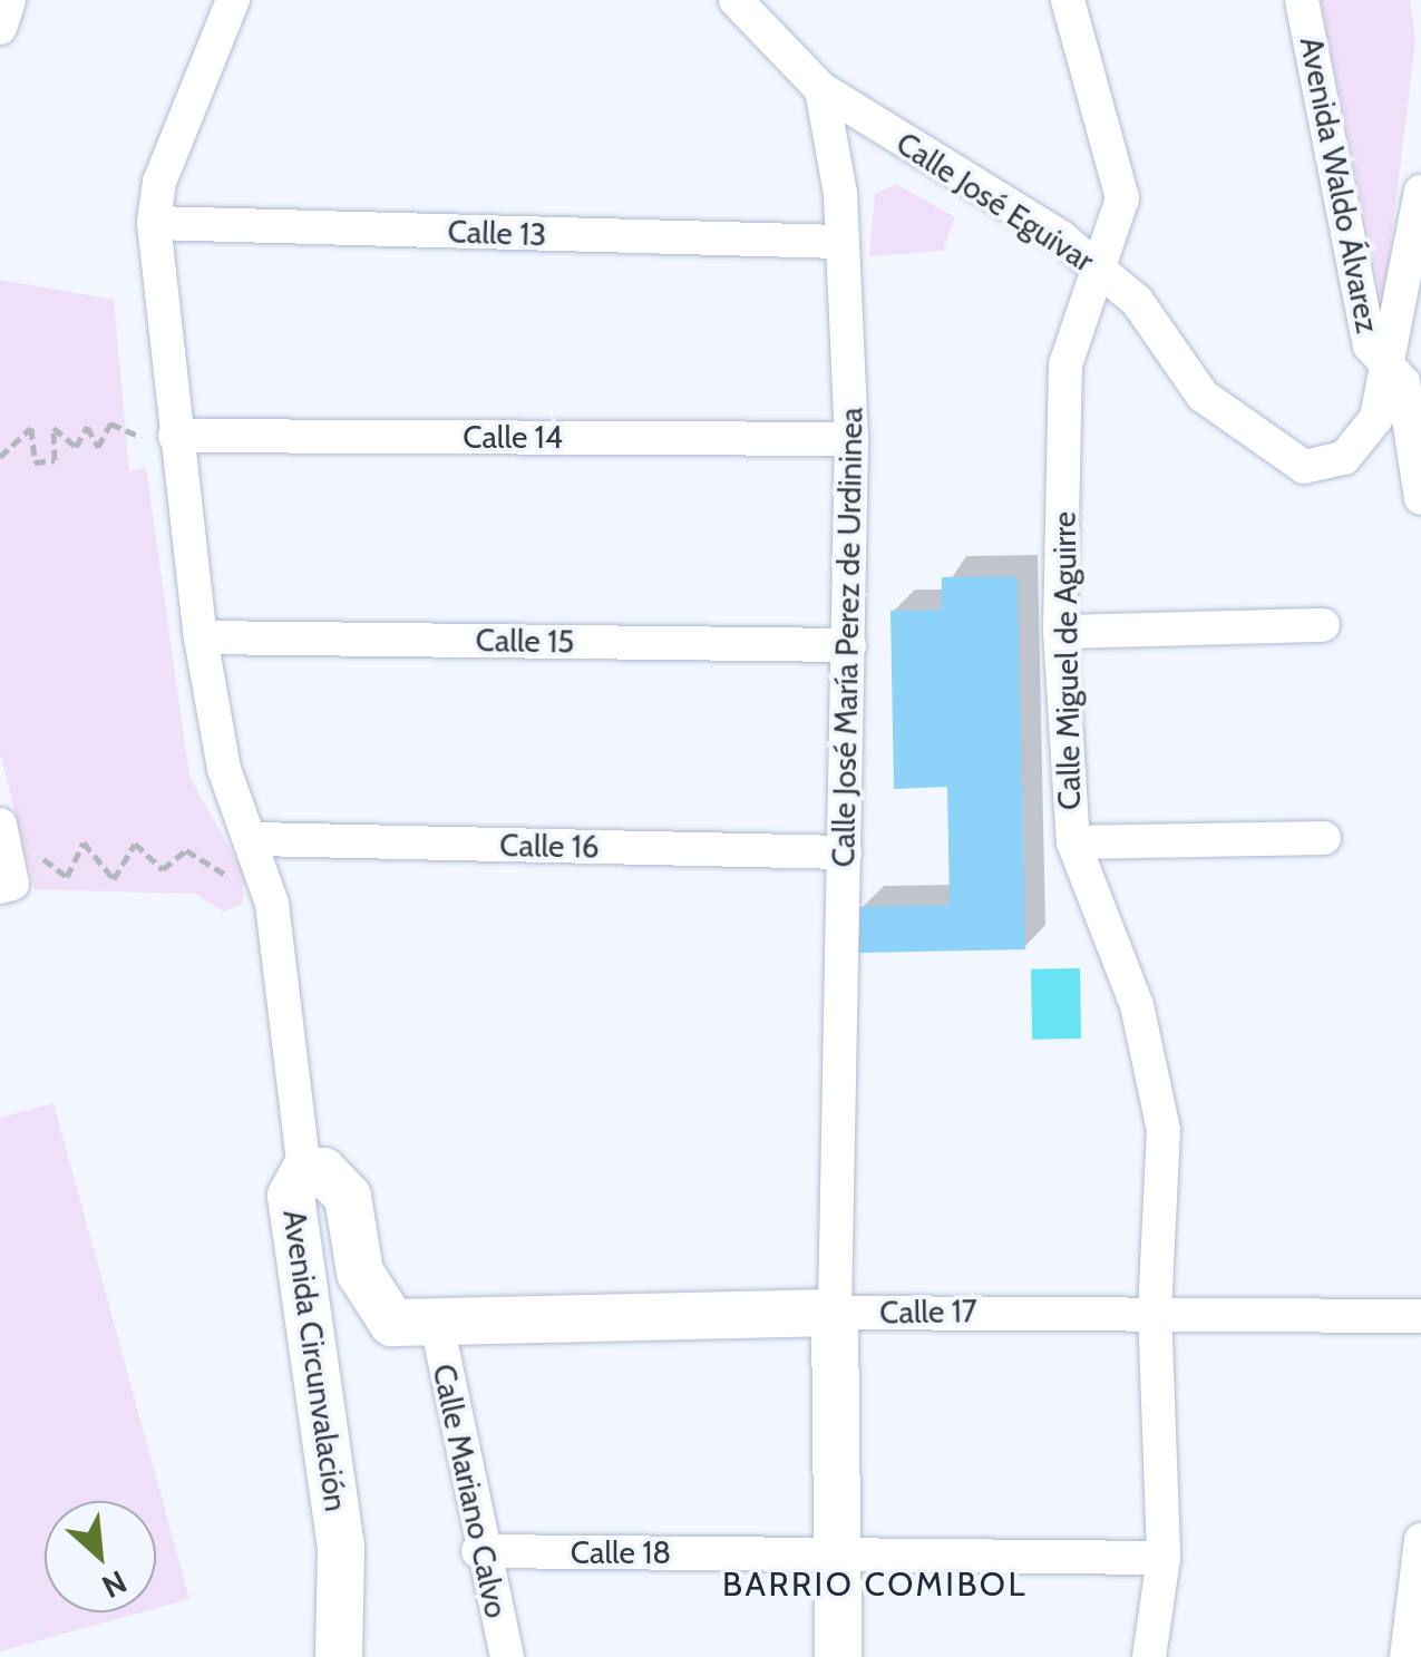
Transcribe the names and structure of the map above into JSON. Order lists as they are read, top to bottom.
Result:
{
  "streets": {
    "main road": ["Calle 17", "Avenida Circunvalación"],
    "street": [
      "Avenida Waldo Álvarez",
      "Calle José Eguivar",
      "Calle 13",
      "Calle 14",
      "Calle José María Perez de Urdininea",
      "Calle 15",
      "Calle Miguel de Aguirre",
      "Calle 16",
      "Calle Mariano Calvo",
      "Calle 18"
    ]
  },
  "crossings": [
    ["Avenida Waldo Álvarez", "Calle José Eguivar"],
    ["Calle José Eguivar", "Calle José María Perez de Urdininea"],
    ["Calle José Eguivar", "Calle Miguel de Aguirre"],
    ["Calle 13", "Calle José María Perez de Urdininea"],
    ["Calle 14", "Calle José María Perez de Urdininea"],
    ["Calle José María Perez de Urdininea", "Calle 15"],
    ["Calle José María Perez de Urdininea", "Calle 16"],
    ["Calle José María Perez de Urdininea", "Calle 17"],
    ["Calle Miguel de Aguirre", "Calle 17"],
    ["Calle Miguel de Aguirre", "Calle 18"],
    ["Calle 17", "Avenida Circunvalación"],
    ["Calle 17", "Calle Mariano Calvo"],
    ["Avenida Circunvalación", "Calle Mariano Calvo"],
    ["Calle Mariano Calvo", "Calle 18"]
  ],
  "districts": ["BARRIO COMIBOL"],
  "north": "bottom right"
}
